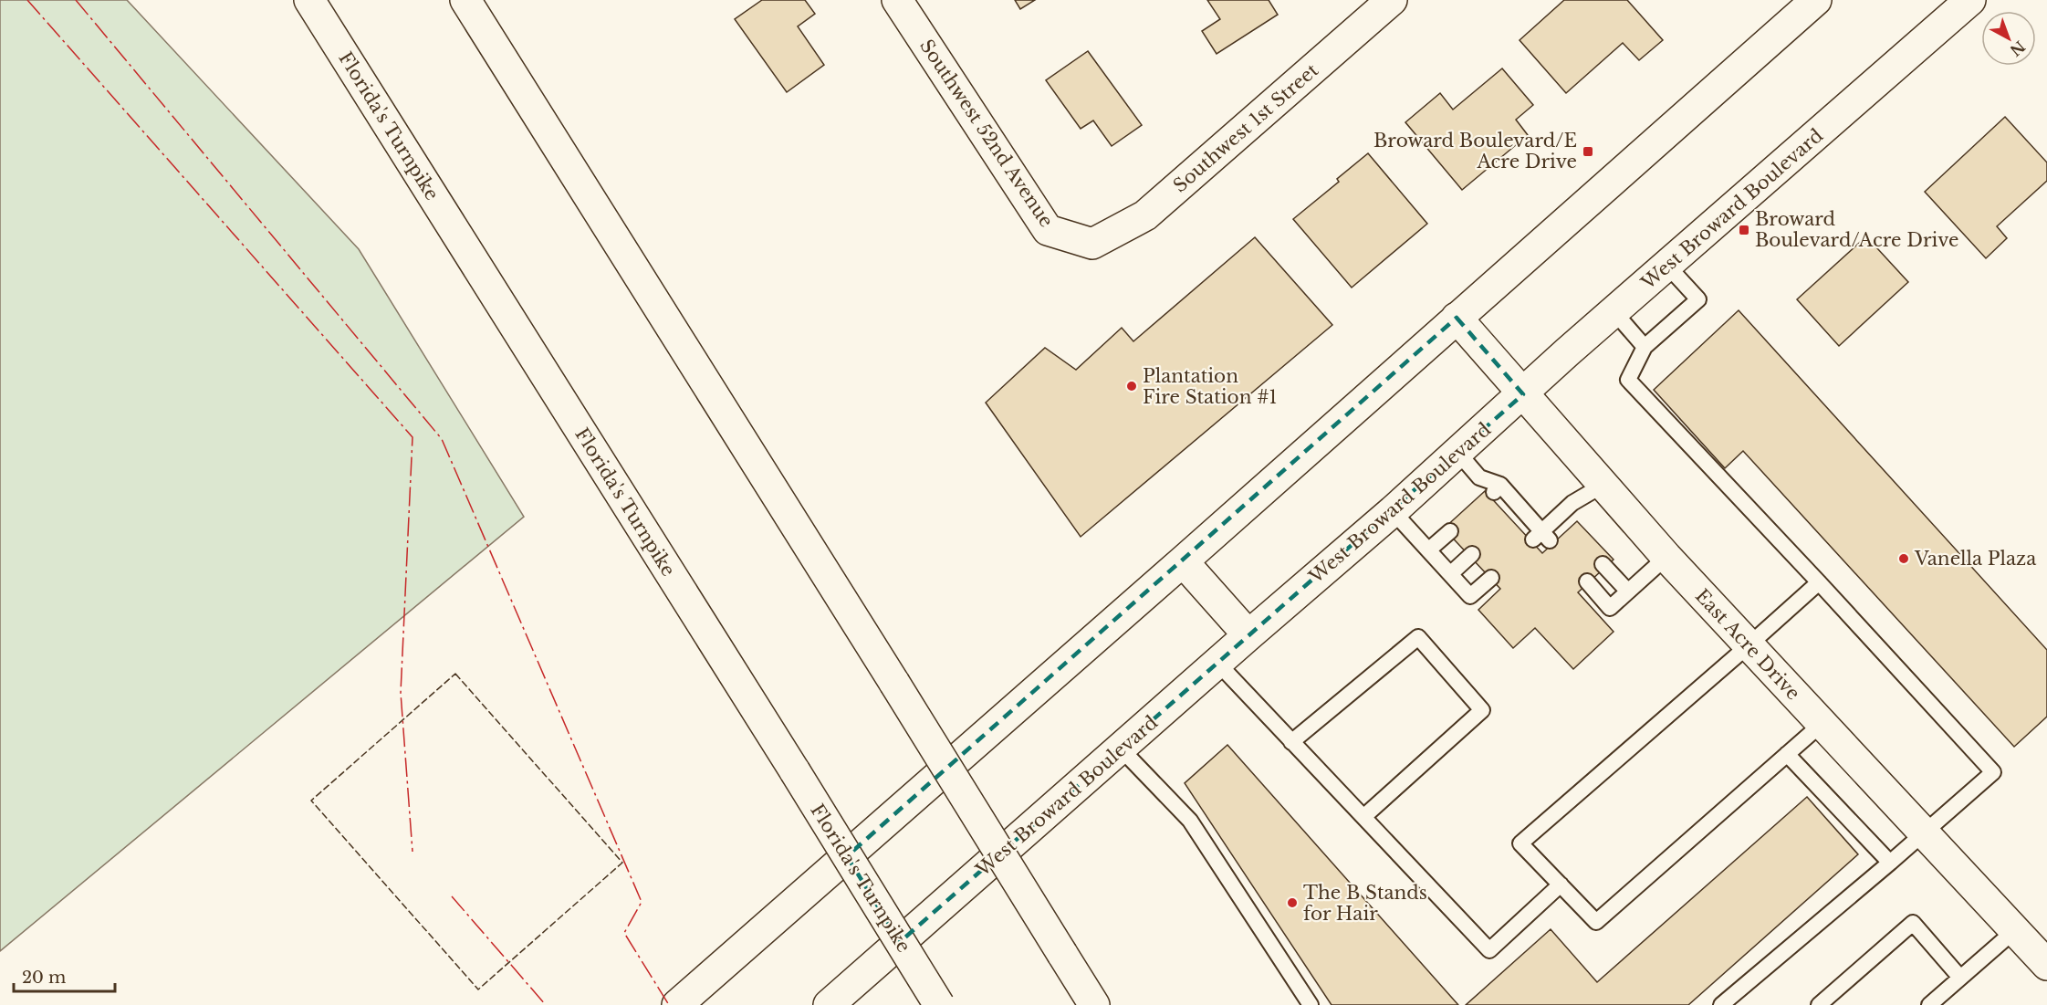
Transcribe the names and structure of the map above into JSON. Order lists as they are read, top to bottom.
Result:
{
  "streets": {
    "main road": [
      "Florida's Turnpike",
      "Southwest 1st Street",
      "Southwest 52nd Avenue",
      "West Broward Boulevard",
      "East Acre Drive"
    ]
  },
  "crossings": [
    ["Southwest 1st Street", "Southwest 52nd Avenue"],
    ["West Broward Boulevard", "East Acre Drive"]
  ],
  "places": {
    "transit": ["Broward Boulevard/E Acre Drive", "Broward Boulevard/Acre Drive"],
    "other": ["Plantation Fire Station #1", "Vanella Plaza", "The B Stands for Hair"]
  },
  "scale_bar": "20 m",
  "north": "bottom right"
}
